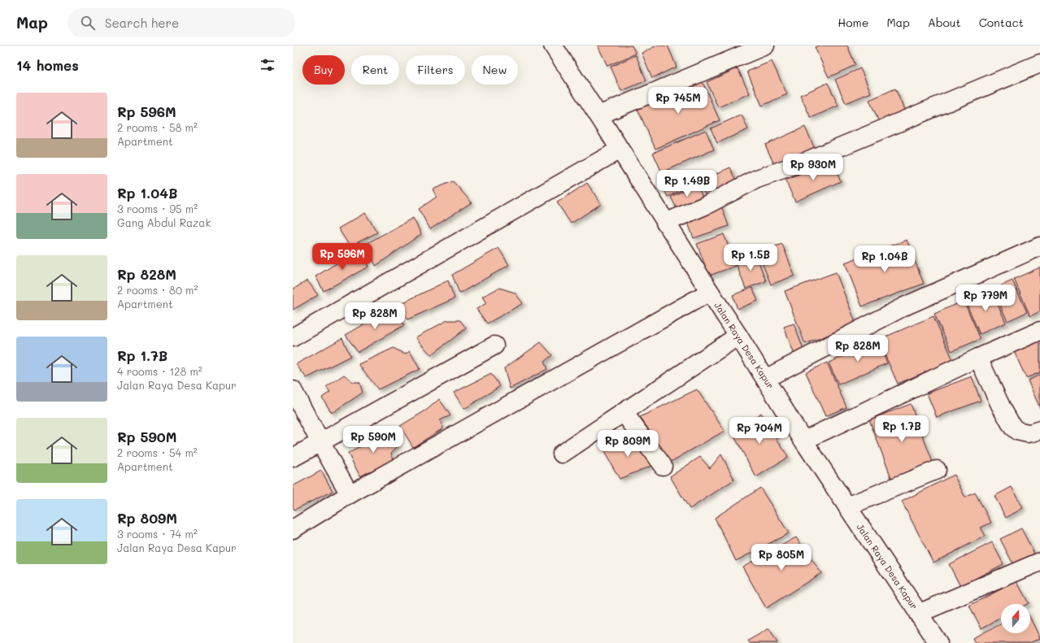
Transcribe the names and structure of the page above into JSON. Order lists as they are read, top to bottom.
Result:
{
  "streets": {
    "street": ["Jalan Raya Desa Kapur"]
  },
  "north": "top",
  "page": {
    "header": "Map",
    "search": "Search here",
    "nav": [
      "Home",
      "Map",
      "About",
      "Contact"
    ],
    "heading": "14 homes",
    "chip": [
      "Buy",
      "Rent",
      "Filters",
      "New"
    ],
    "list": [
      {
        "name": "Rp 596M",
        "note": "2 rooms · 58 m² · Apartment"
      },
      {
        "name": "Rp 1.04B",
        "note": "3 rooms · 95 m² · Gang Abdul Razak"
      },
      {
        "name": "Rp 828M",
        "note": "2 rooms · 80 m² · Apartment"
      },
      {
        "name": "Rp 1.7B",
        "note": "4 rooms · 128 m² · Jalan Raya Desa Kapur"
      },
      {
        "name": "Rp 590M",
        "note": "2 rooms · 54 m² · Apartment"
      },
      {
        "name": "Rp 809M",
        "note": "3 rooms · 74 m² · Jalan Raya Desa Kapur"
      }
    ],
    "price": [
      "Rp 745M",
      "Rp 930M",
      "Rp 1.49B",
      "Rp 596M",
      "Rp 1.5B",
      "Rp 1.04B",
      "Rp 779M",
      "Rp 828M",
      "Rp 828M",
      "Rp 1.7B",
      "Rp 704M",
      "Rp 590M",
      "Rp 809M",
      "Rp 805M"
    ]
  }
}
